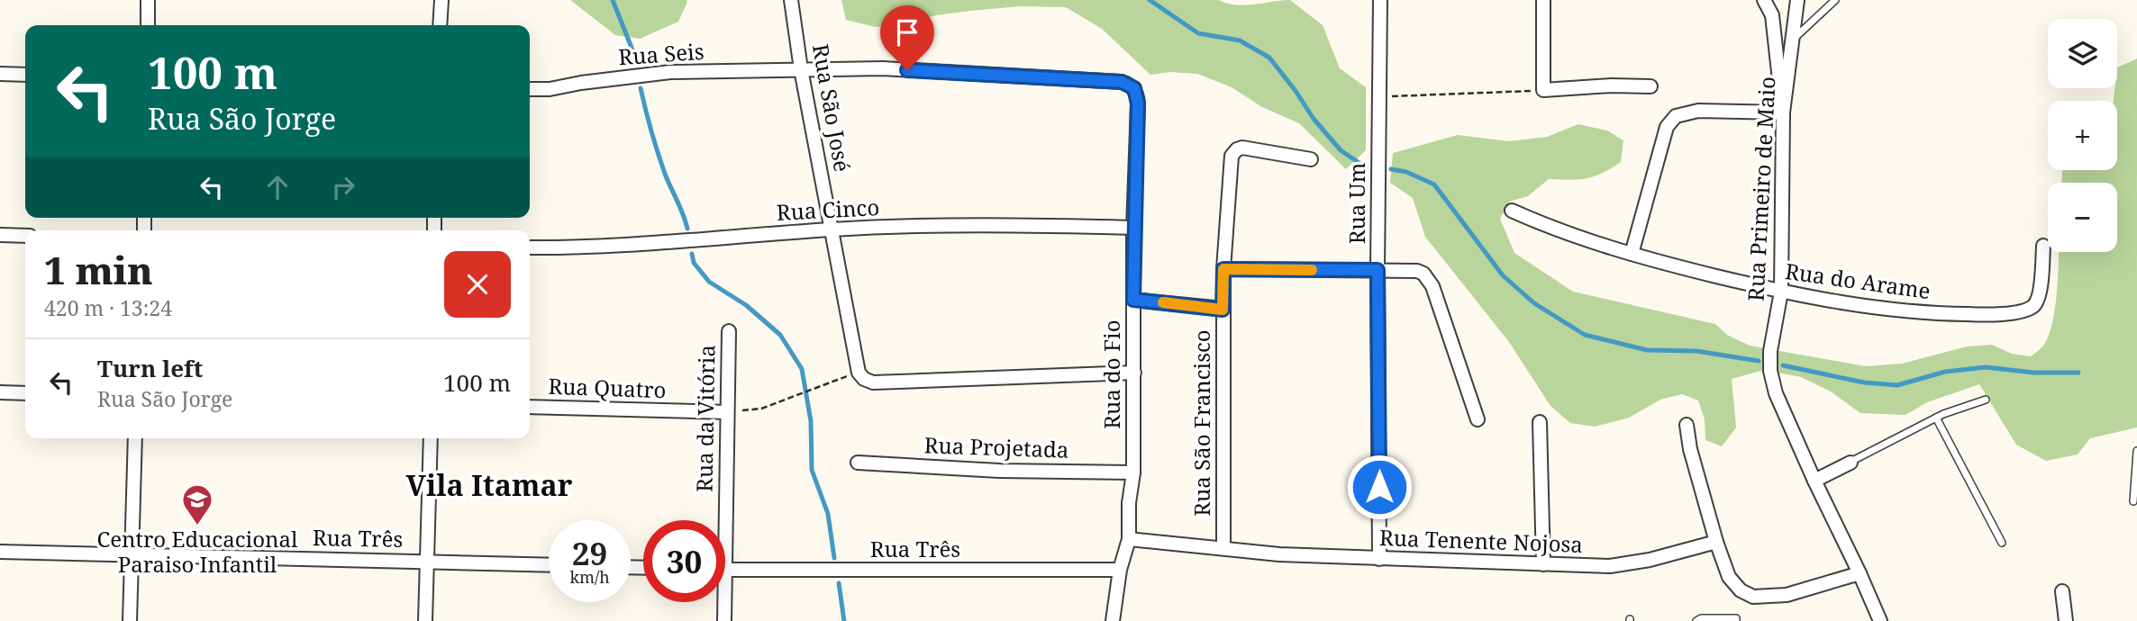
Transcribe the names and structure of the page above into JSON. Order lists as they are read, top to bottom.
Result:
{
  "streets": {
    "street": [
      "Rua Seis",
      "Rua São José",
      "Rua Primeiro de Maio",
      "Rua Um",
      "Rua Cinco",
      "Rua do Arame",
      "Rua do Fio",
      "Rua Quatro",
      "Rua da Vitória",
      "Rua São Francisco",
      "Rua Projetada",
      "Rua Três",
      "Rua Tenente Nojosa"
    ]
  },
  "crossings": [
    ["Rua Seis", "Rua São José"],
    ["Rua Seis", "Rua do Fio"],
    ["Rua São José", "Rua Cinco"],
    ["Rua Primeiro de Maio", "Rua do Arame"],
    ["Rua Um", "Rua Tenente Nojosa"],
    ["Rua Cinco", "Rua do Fio"],
    ["Rua do Fio", "Rua Projetada"],
    ["Rua do Fio", "Rua Três"],
    ["Rua do Fio", "Rua Tenente Nojosa"],
    ["Rua Quatro", "Rua da Vitória"],
    ["Rua São Francisco", "Rua Tenente Nojosa"]
  ],
  "districts": ["Vila Itamar"],
  "places": {
    "school or university": ["Centro Educacional Paraiso Infantil"]
  },
  "page": {
    "map_buttons": ["+", "−"],
    "turn": ["100 m", "Rua São Jorge"],
    "heading": ["1 min", "420 m · 13:24"],
    "list": [
      {
        "name": "Turn left",
        "note": "Rua São Jorge",
        "value": "100 m"
      }
    ],
    "speed": "29 km/h",
    "limit": "30"
  }
}
